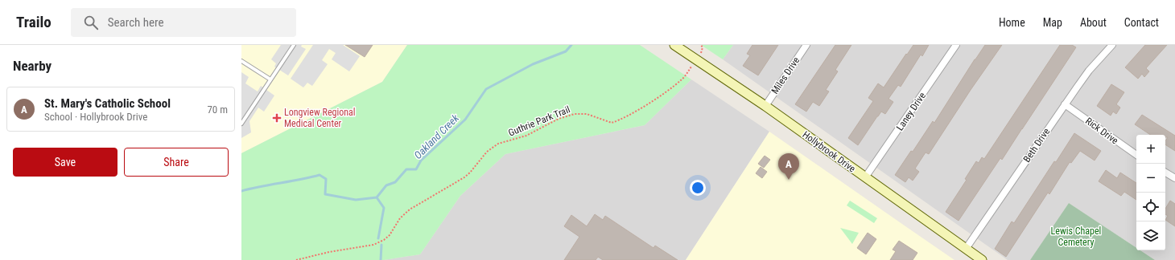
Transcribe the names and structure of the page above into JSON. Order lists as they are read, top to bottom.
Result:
{
  "streets": {
    "main road": ["Hollybrook Drive"],
    "street": [
      "Miles Drive",
      "Laney Drive",
      "Rick Drive",
      "Beth Drive"
    ],
    "path": ["Guthrie Park Trail"]
  },
  "crossings": [
    ["Miles Drive", "Hollybrook Drive"],
    ["Laney Drive", "Hollybrook Drive"],
    ["Rick Drive", "Beth Drive"],
    ["Beth Drive", "Hollybrook Drive"]
  ],
  "water": ["Oakland Creek"],
  "parks": ["Lewis Chapel Cemetery"],
  "places": {
    "health": ["Longview Regional Medical Center"]
  },
  "page": {
    "header": "Trailo",
    "search": "Search here",
    "nav": [
      "Home",
      "Map",
      "About",
      "Contact"
    ],
    "heading": "Nearby",
    "list": [
      {
        "mark": "A",
        "name": "St. Mary's Catholic School",
        "note": "School · Hollybrook Drive",
        "value": "70 m"
      }
    ],
    "map_buttons": ["+", "−"],
    "buttons": ["Save", "Share"],
    "pins": "A"
  }
}
